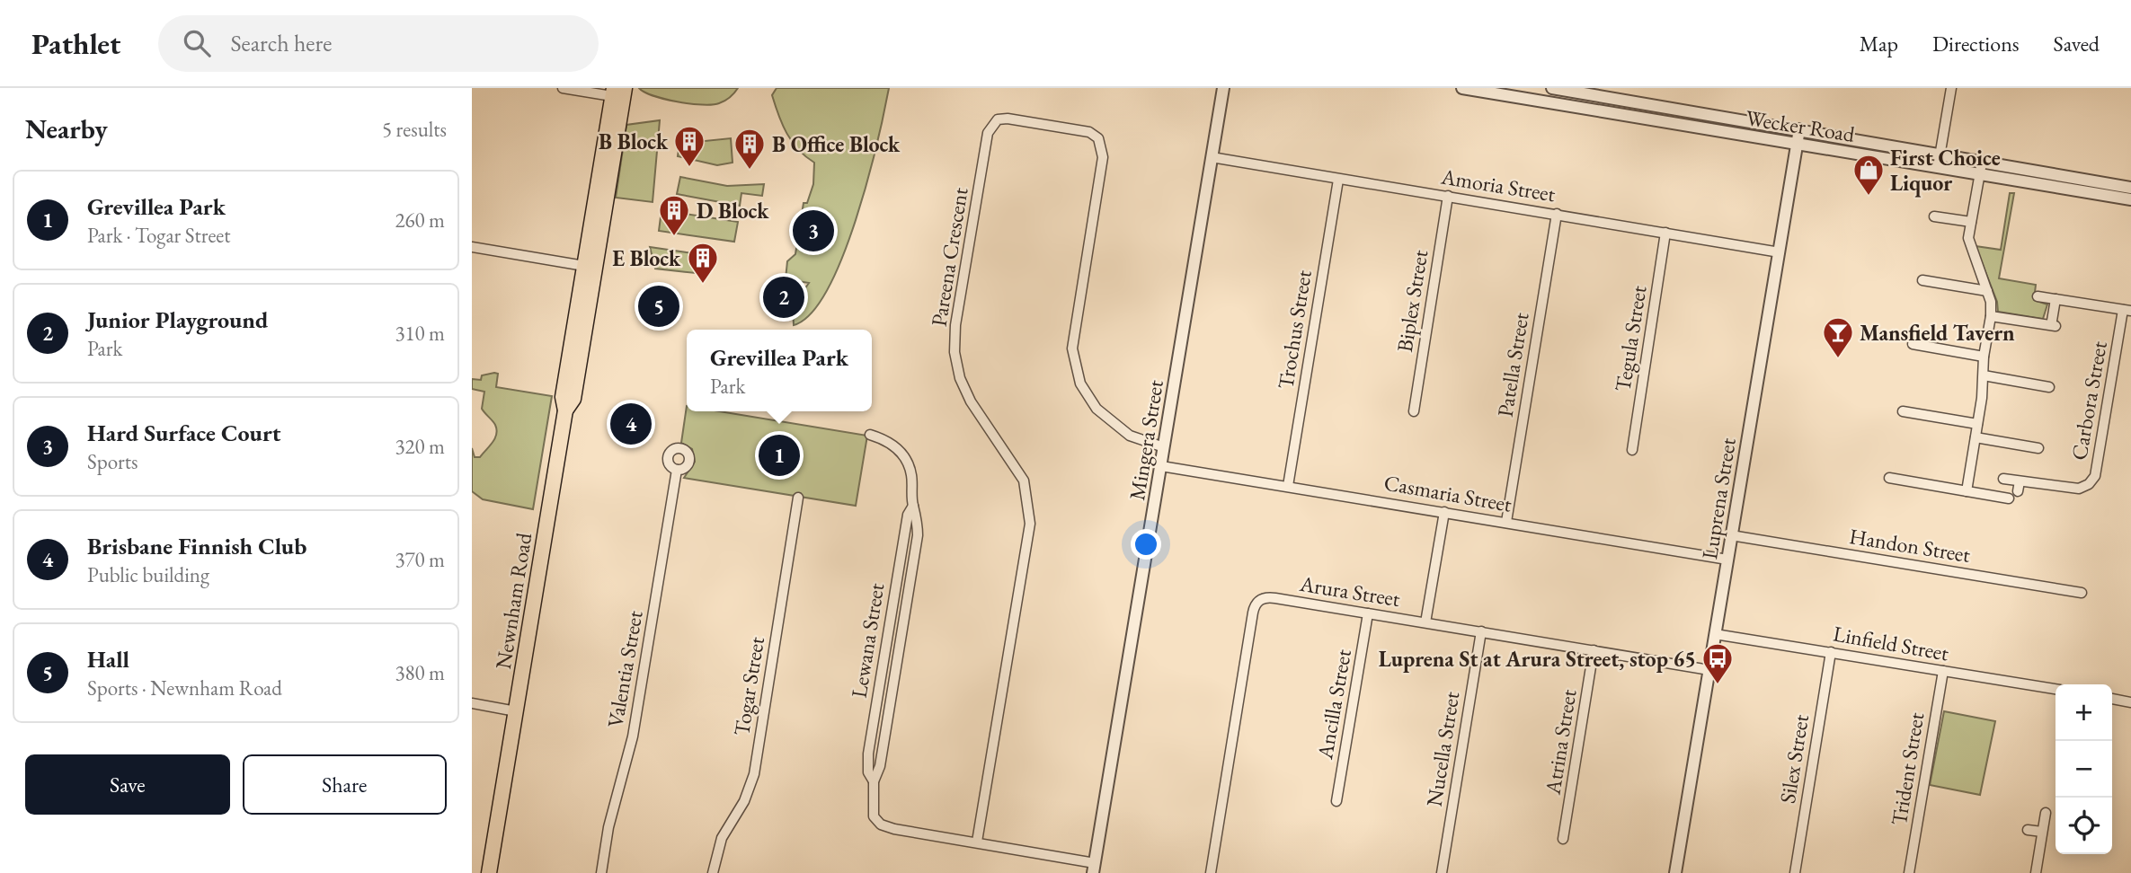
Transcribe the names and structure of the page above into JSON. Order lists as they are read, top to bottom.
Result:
{
  "streets": {
    "main road": ["Newnham Road"],
    "street": [
      "Wecker Road",
      "Amoria Street",
      "Pareena Crescent",
      "Biplex Street",
      "Trochus Street",
      "Tegula Street",
      "Patella Street",
      "Carbora Street",
      "Mingera Street",
      "Casmaria Street",
      "Luprena Street",
      "Handon Street",
      "Arura Street",
      "Lewana Street",
      "Linfield Street",
      "Valentia Street",
      "Togar Street",
      "Ancilla Street",
      "Atrina Street",
      "Nucella Street",
      "Silex Street",
      "Trident Street"
    ]
  },
  "crossings": [
    ["Wecker Road", "Luprena Street"],
    ["Amoria Street", "Biplex Street"],
    ["Amoria Street", "Trochus Street"],
    ["Amoria Street", "Tegula Street"],
    ["Amoria Street", "Patella Street"],
    ["Amoria Street", "Mingera Street"],
    ["Amoria Street", "Luprena Street"],
    ["Pareena Crescent", "Mingera Street"],
    ["Pareena Crescent", "Lewana Street"],
    ["Trochus Street", "Casmaria Street"],
    ["Patella Street", "Casmaria Street"],
    ["Mingera Street", "Casmaria Street"],
    ["Mingera Street", "Lewana Street"],
    ["Casmaria Street", "Luprena Street"],
    ["Luprena Street", "Handon Street"],
    ["Luprena Street", "Arura Street"],
    ["Luprena Street", "Linfield Street"],
    ["Arura Street", "Ancilla Street"],
    ["Arura Street", "Atrina Street"],
    ["Arura Street", "Nucella Street"],
    ["Linfield Street", "Silex Street"],
    ["Linfield Street", "Trident Street"]
  ],
  "places": {
    "building": [
      "B Block",
      "B Office Block",
      "D Block",
      "E Block"
    ],
    "shop": ["First Choice Liquor"],
    "bar": ["Mansfield Tavern"],
    "bus stop": ["Luprena St at Arura Street, stop 65"]
  },
  "page": {
    "header": "Pathlet",
    "search": "Search here",
    "nav": ["Map", "Directions", "Saved"],
    "heading": ["Nearby", "5 results"],
    "list": [
      {
        "mark": "1",
        "name": "Grevillea Park",
        "note": "Park · Togar Street",
        "value": "260 m"
      },
      {
        "mark": "2",
        "name": "Junior Playground",
        "note": "Park",
        "value": "310 m"
      },
      {
        "mark": "3",
        "name": "Hard Surface Court",
        "note": "Sports",
        "value": "320 m"
      },
      {
        "mark": "4",
        "name": "Brisbane Finnish Club",
        "note": "Public building",
        "value": "370 m"
      },
      {
        "mark": "5",
        "name": "Hall",
        "note": "Sports · Newnham Road",
        "value": "380 m"
      }
    ],
    "pins": [
      "3",
      "2",
      "5",
      "4",
      "1"
    ],
    "popup": ["Grevillea Park", "Park"],
    "map_buttons": ["+", "−"],
    "buttons": ["Save", "Share"]
  }
}
